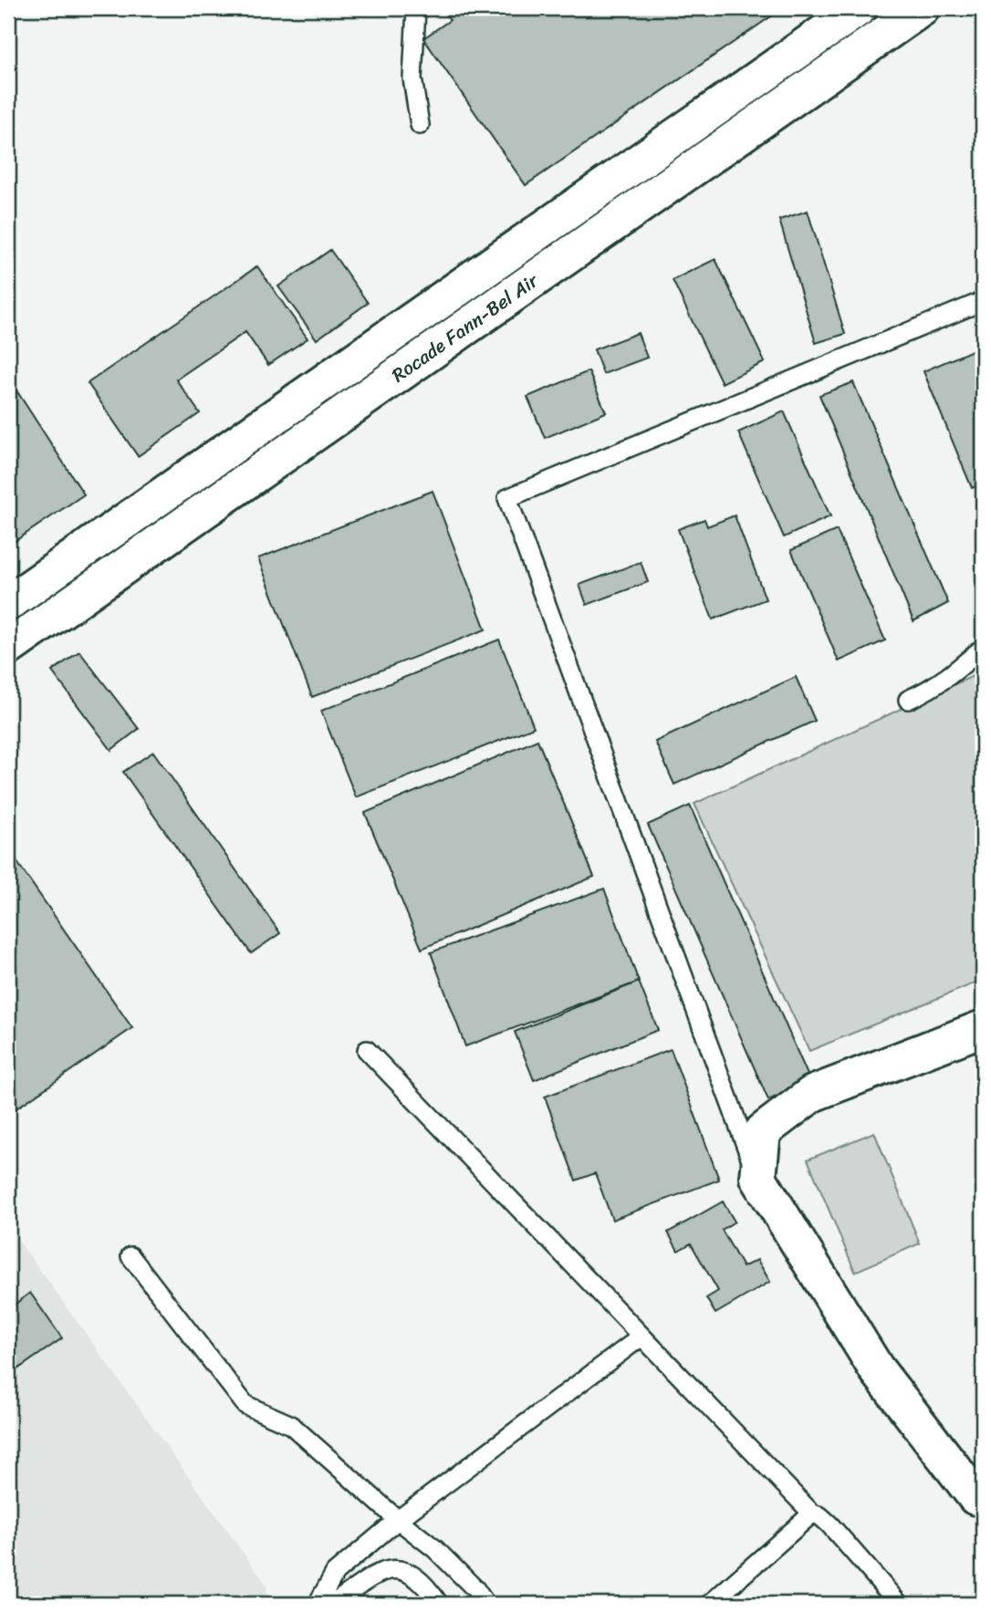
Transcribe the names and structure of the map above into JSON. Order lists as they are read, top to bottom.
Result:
{
  "streets": {
    "street": ["Rocade Fann-Bel Air"]
  }
}
